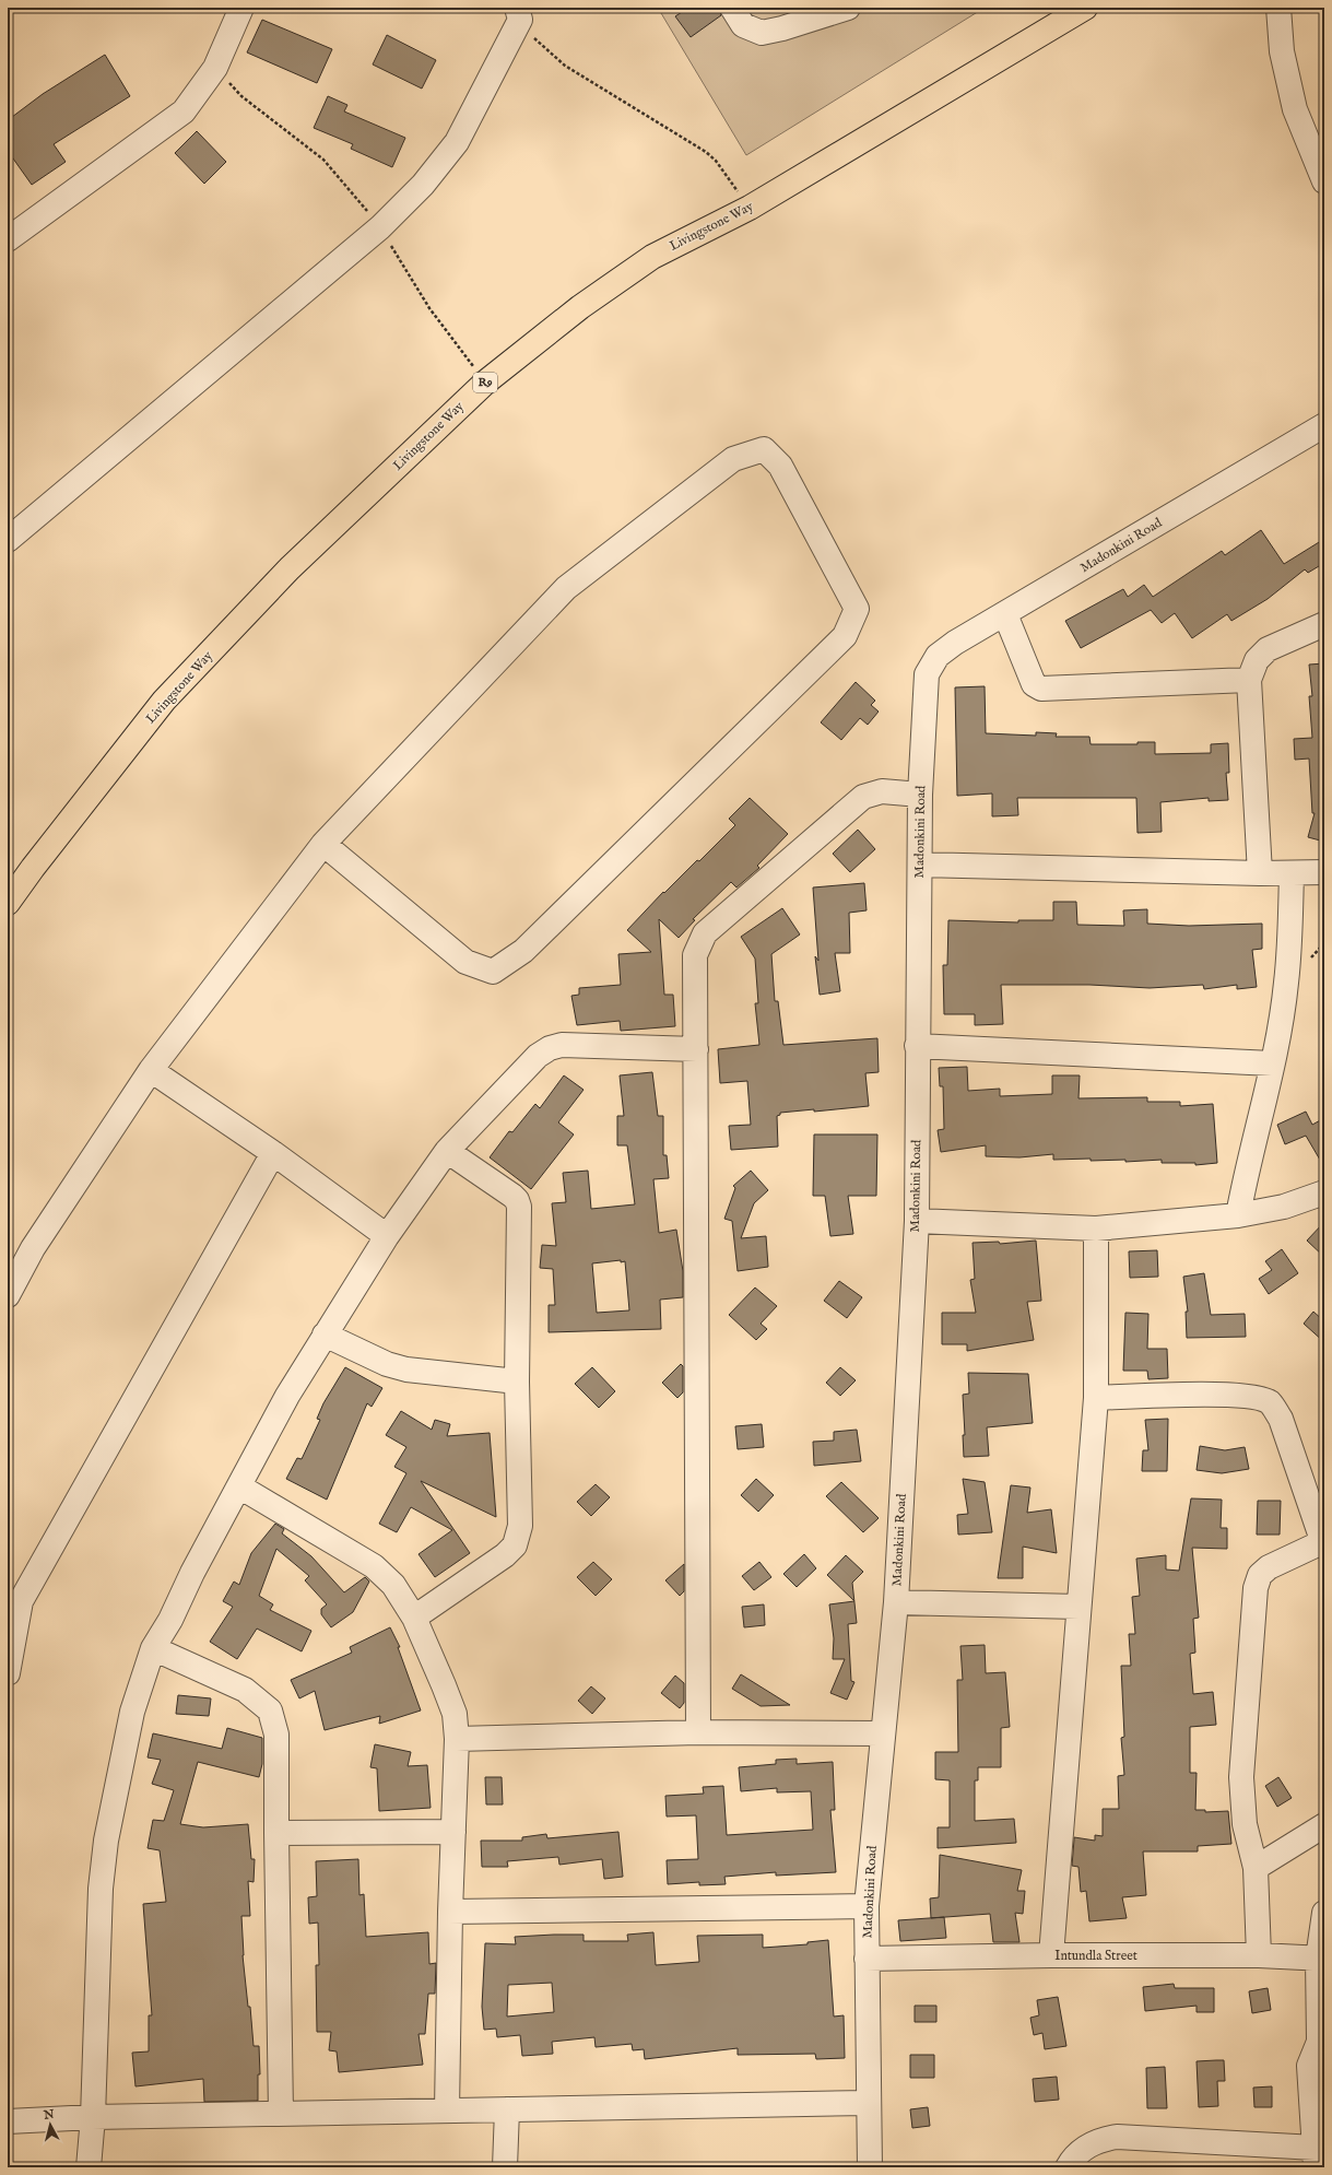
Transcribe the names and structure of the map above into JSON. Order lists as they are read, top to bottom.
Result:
{
  "streets": {
    "highway": ["Livingstone Way", "R9"],
    "street": ["Madonkini Road", "Intundla Street"]
  },
  "crossings": [
    ["Madonkini Road", "Intundla Street"]
  ],
  "north": "top"
}
